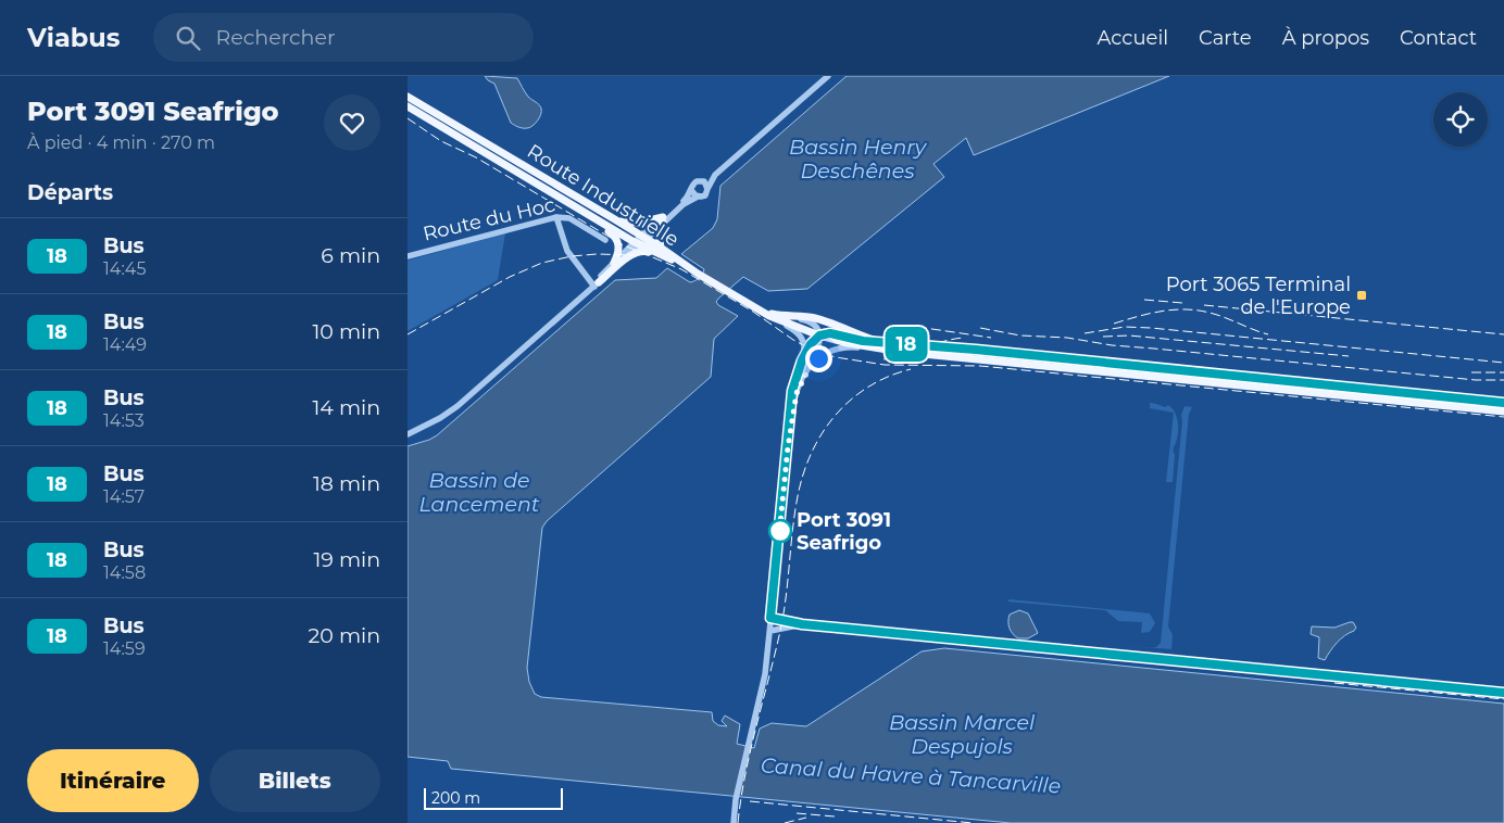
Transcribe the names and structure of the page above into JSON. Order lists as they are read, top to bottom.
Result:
{
  "streets": {
    "main road": ["Route Industrielle"],
    "street": ["Route du Hoc"]
  },
  "water": [
    "Bassin Henry Deschênes",
    "Bassin de Lancement",
    "Bassin Marcel Despujols",
    "Canal du Havre à Tancarville"
  ],
  "places": {
    "transit": ["Port 3065 Terminal de l'Europe"],
    "other": ["Port 3091 Seafrigo"]
  },
  "lines": ["bus line 18"],
  "scale_bar": "200 m",
  "page": {
    "header": "Viabus",
    "search": "Rechercher",
    "nav": [
      "Accueil",
      "Carte",
      "À propos",
      "Contact"
    ],
    "heading": [
      ["Port 3091 Seafrigo", "À pied · 4 min · 270 m"],
      "Départs"
    ],
    "on_map": "18",
    "list": [
      {
        "mark": "18",
        "name": "Bus",
        "note": "14:45",
        "value": "6 min"
      },
      {
        "mark": "18",
        "name": "Bus",
        "note": "14:49",
        "value": "10 min"
      },
      {
        "mark": "18",
        "name": "Bus",
        "note": "14:53",
        "value": "14 min"
      },
      {
        "mark": "18",
        "name": "Bus",
        "note": "14:57",
        "value": "18 min"
      },
      {
        "mark": "18",
        "name": "Bus",
        "note": "14:58",
        "value": "19 min"
      },
      {
        "mark": "18",
        "name": "Bus",
        "note": "14:59",
        "value": "20 min"
      }
    ],
    "buttons": ["Itinéraire", "Billets"],
    "scale": "200 m"
  }
}
